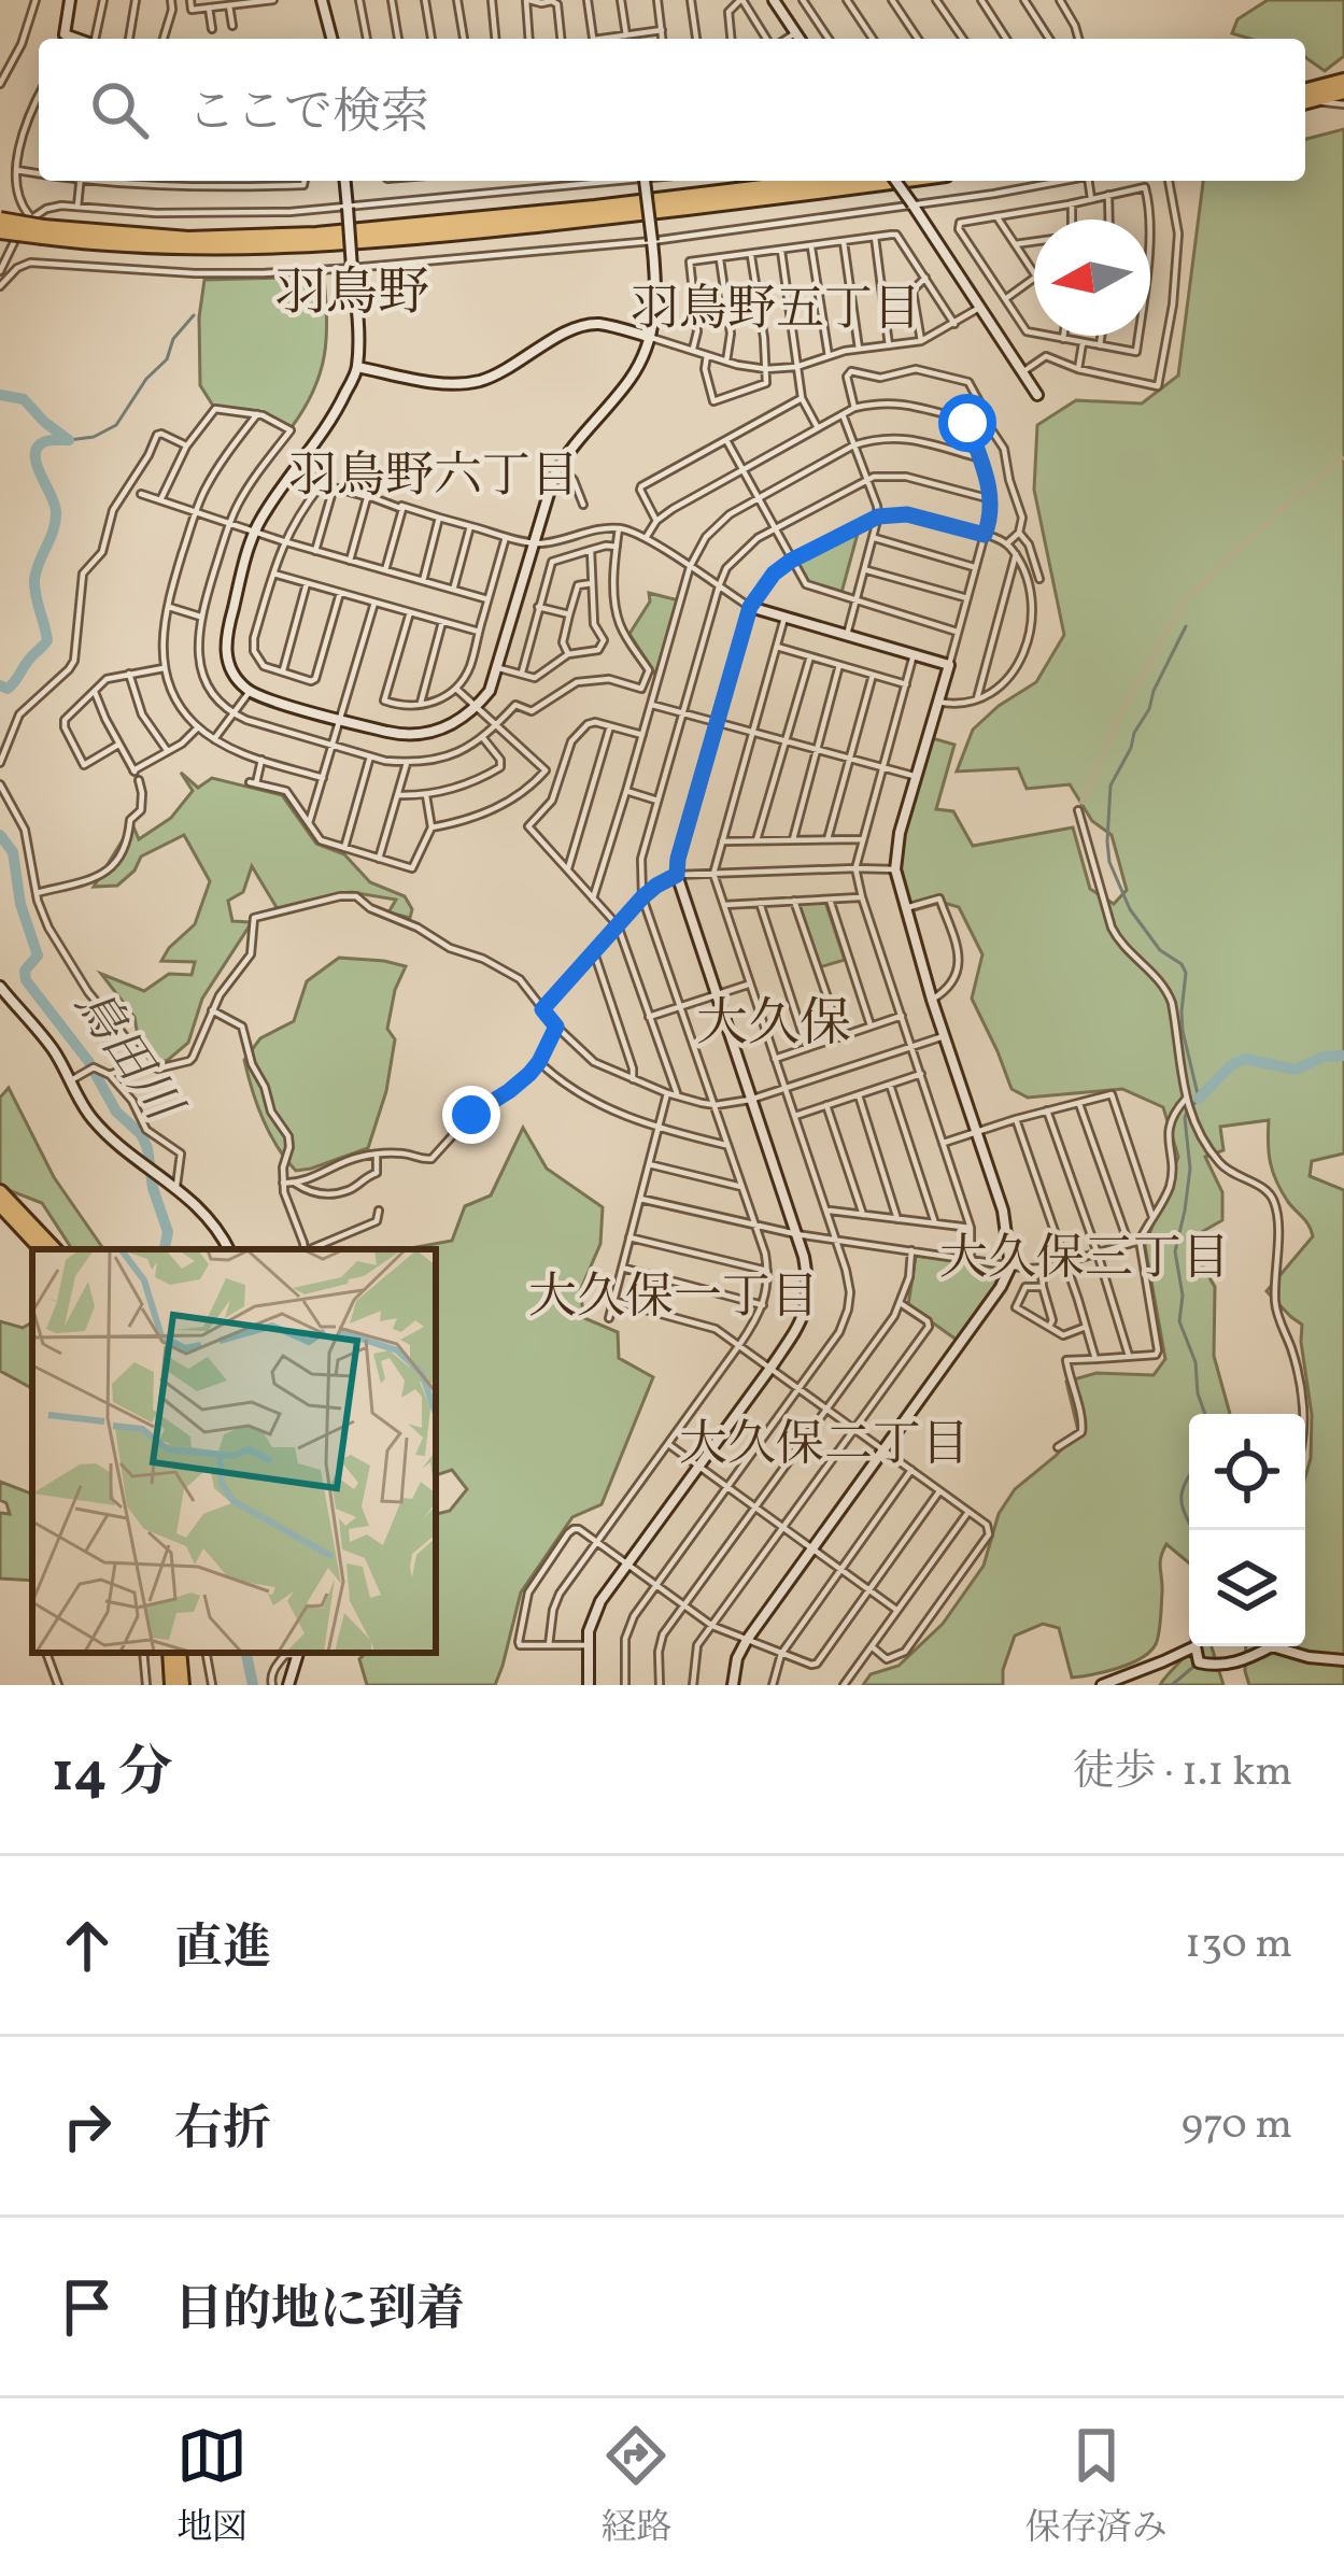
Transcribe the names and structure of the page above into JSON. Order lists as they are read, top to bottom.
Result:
{
  "districts": [
    "羽鳥野",
    "羽鳥野五丁目",
    "羽鳥野六丁目",
    "大久保",
    "大久保三丁目",
    "大久保一丁目",
    "大久保二丁目"
  ],
  "water": ["鳥田川"],
  "north": "left",
  "page": {
    "search": "ここで検索",
    "heading": ["14 分", "徒歩 · 1.1 km"],
    "list": [
      ["直進", "130 m"],
      ["右折", "970 m"],
      "目的地に到着"
    ],
    "nav": ["地図", "経路", "保存済み"]
  }
}
